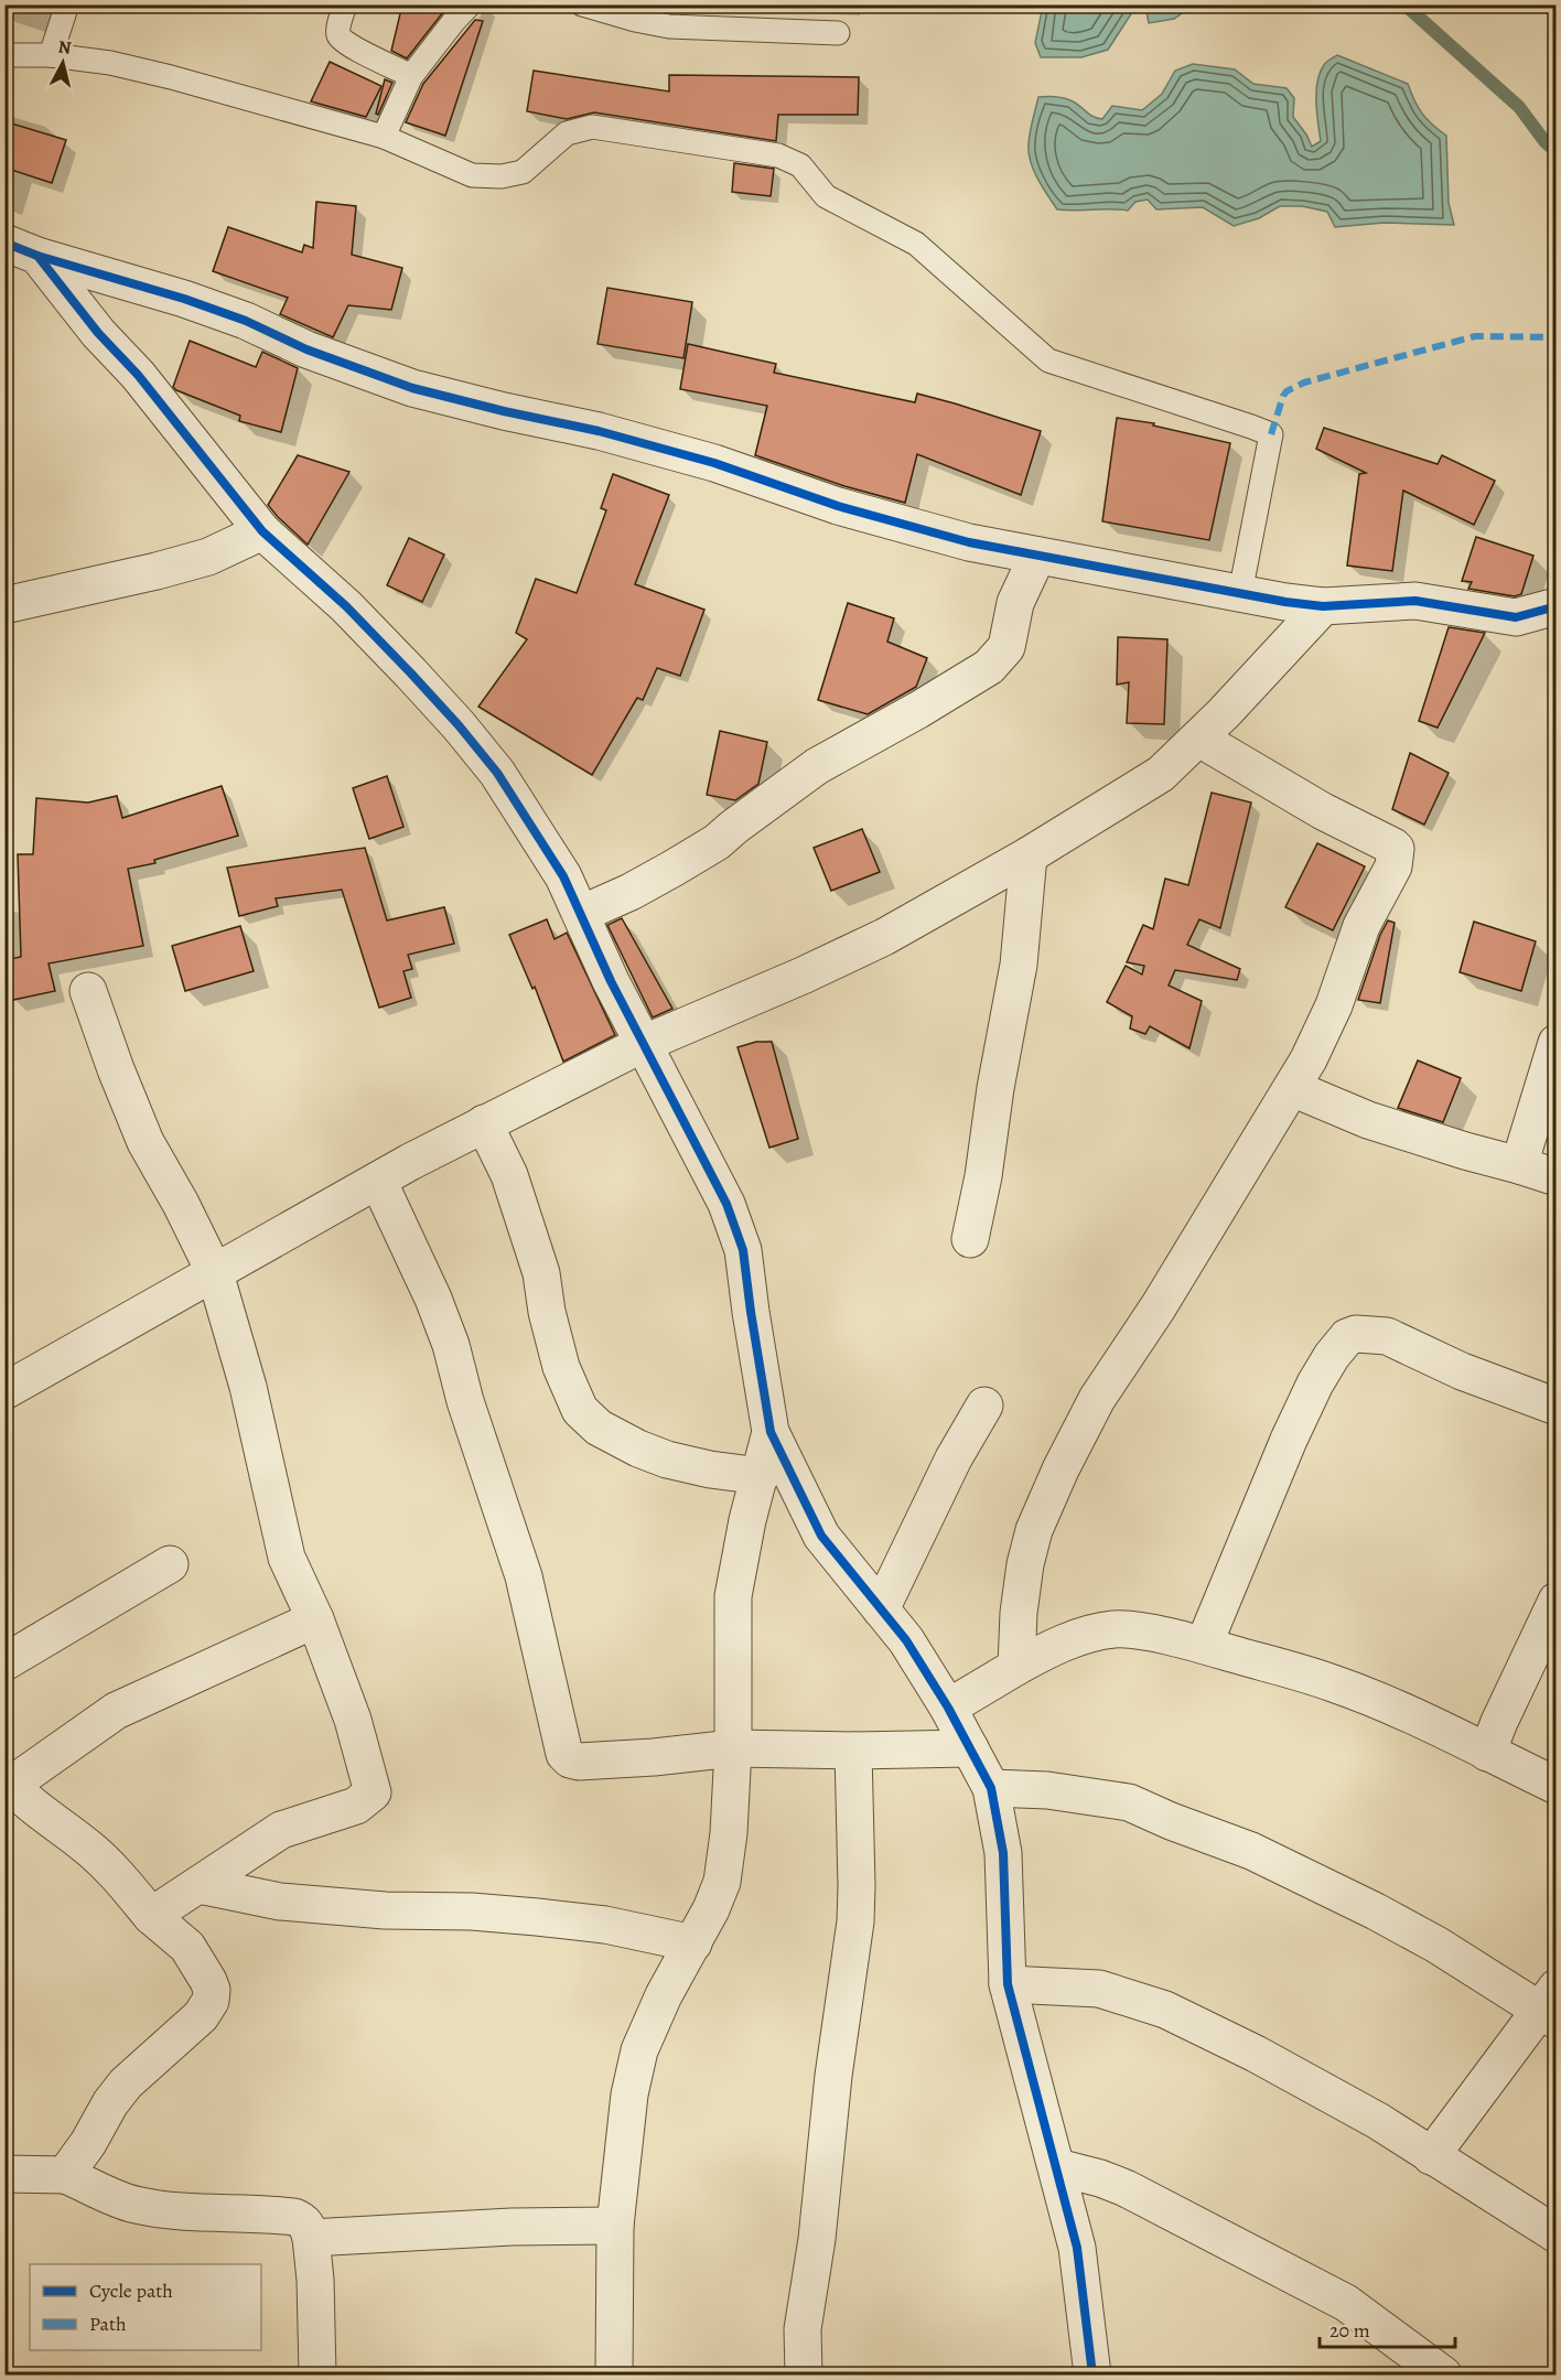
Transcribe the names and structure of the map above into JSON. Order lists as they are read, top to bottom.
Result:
{
  "legend": ["Cycle path", "Path"],
  "scale_bar": "20 m",
  "north": "top"
}
